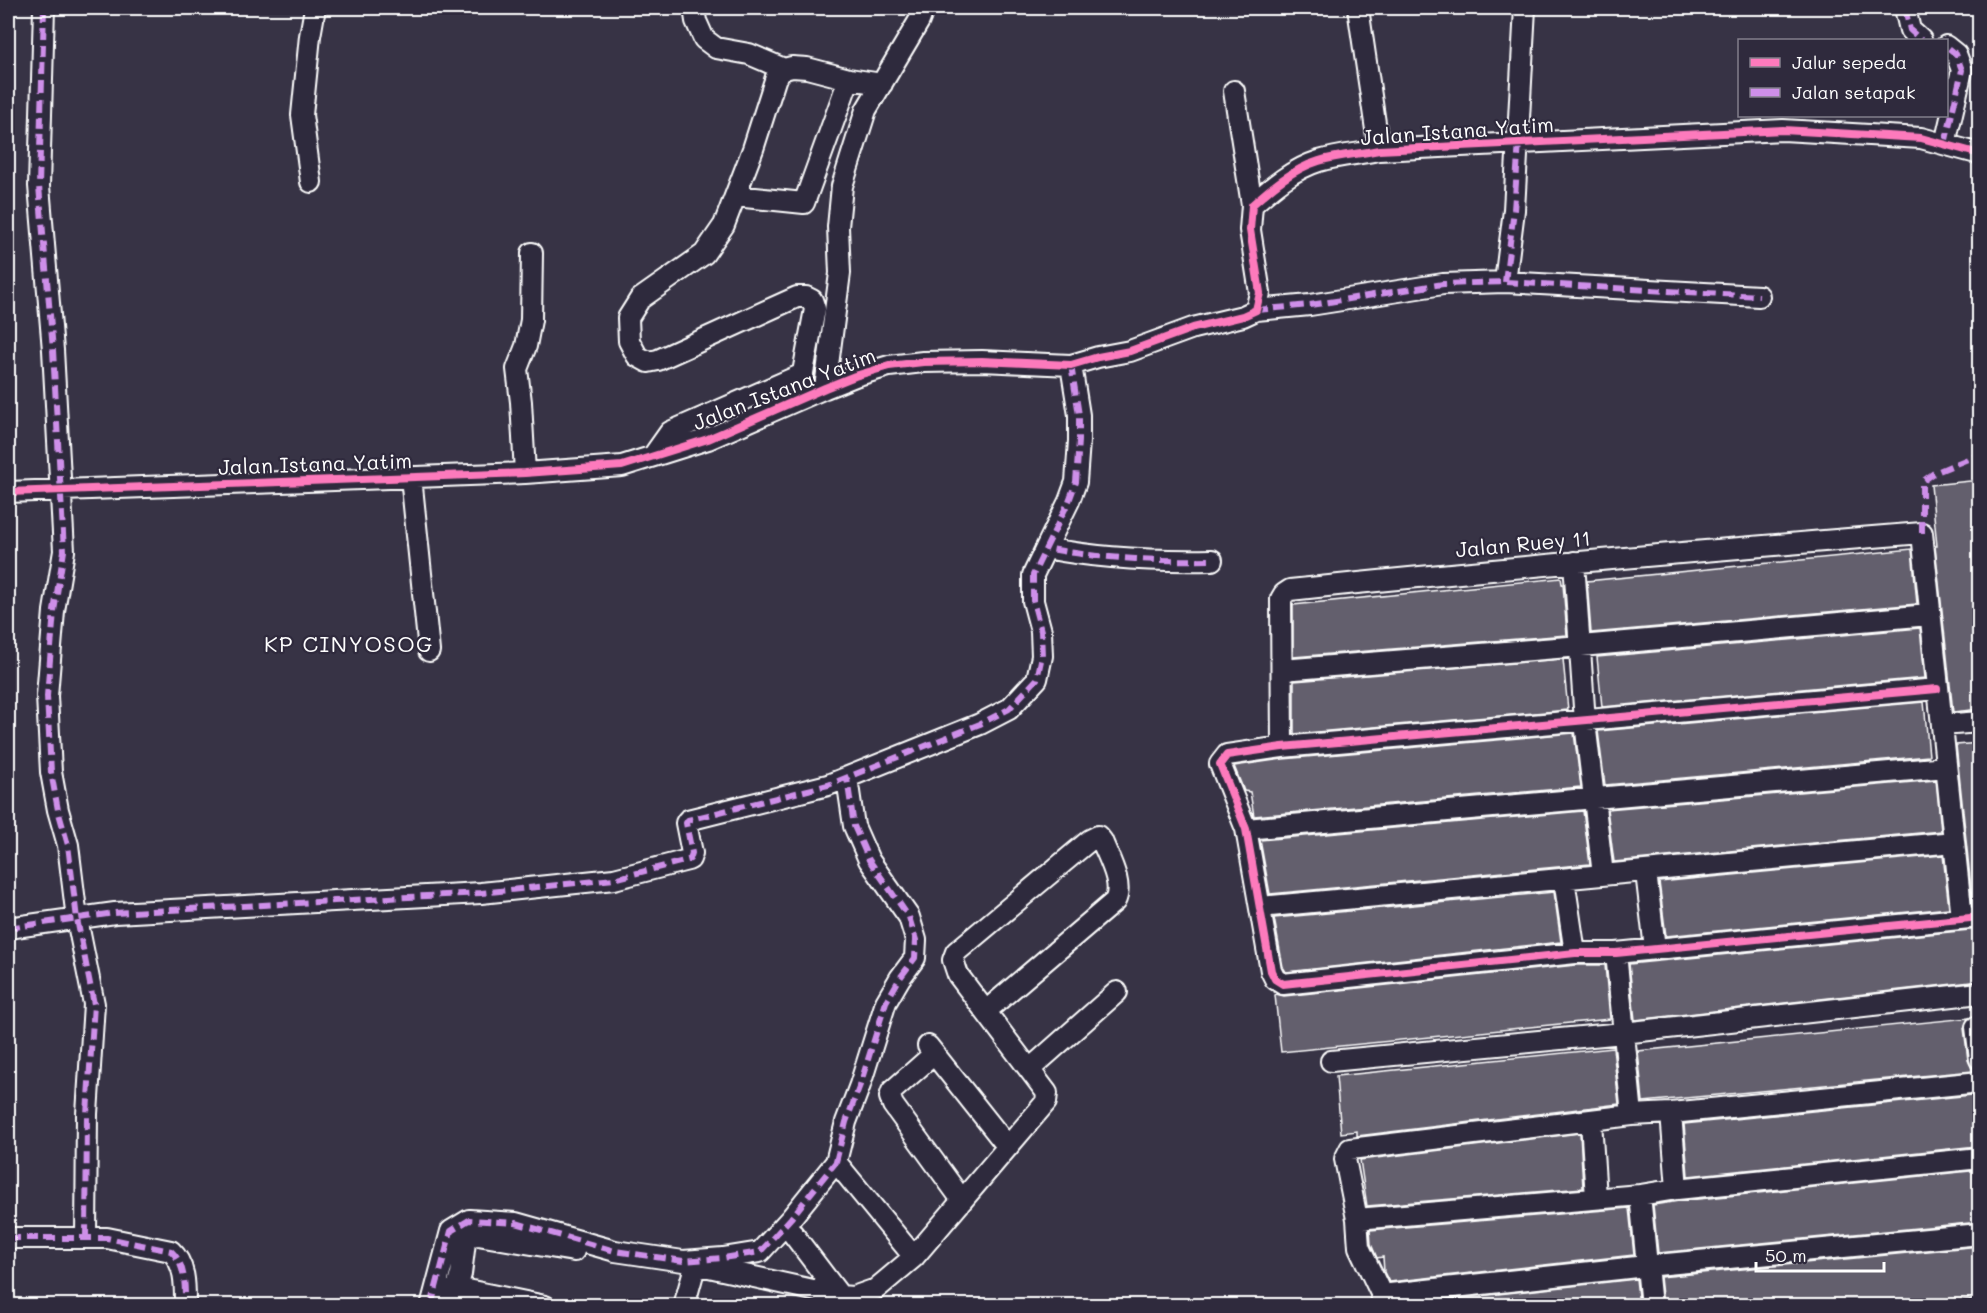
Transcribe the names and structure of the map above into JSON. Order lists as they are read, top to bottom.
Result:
{
  "streets": {
    "street": ["Jalan Istana Yatim", "Jalan Ruey 11"]
  },
  "districts": ["KP CINYOSOG"],
  "legend": ["Jalur sepeda", "Jalan setapak"],
  "scale_bar": "50 m"
}
